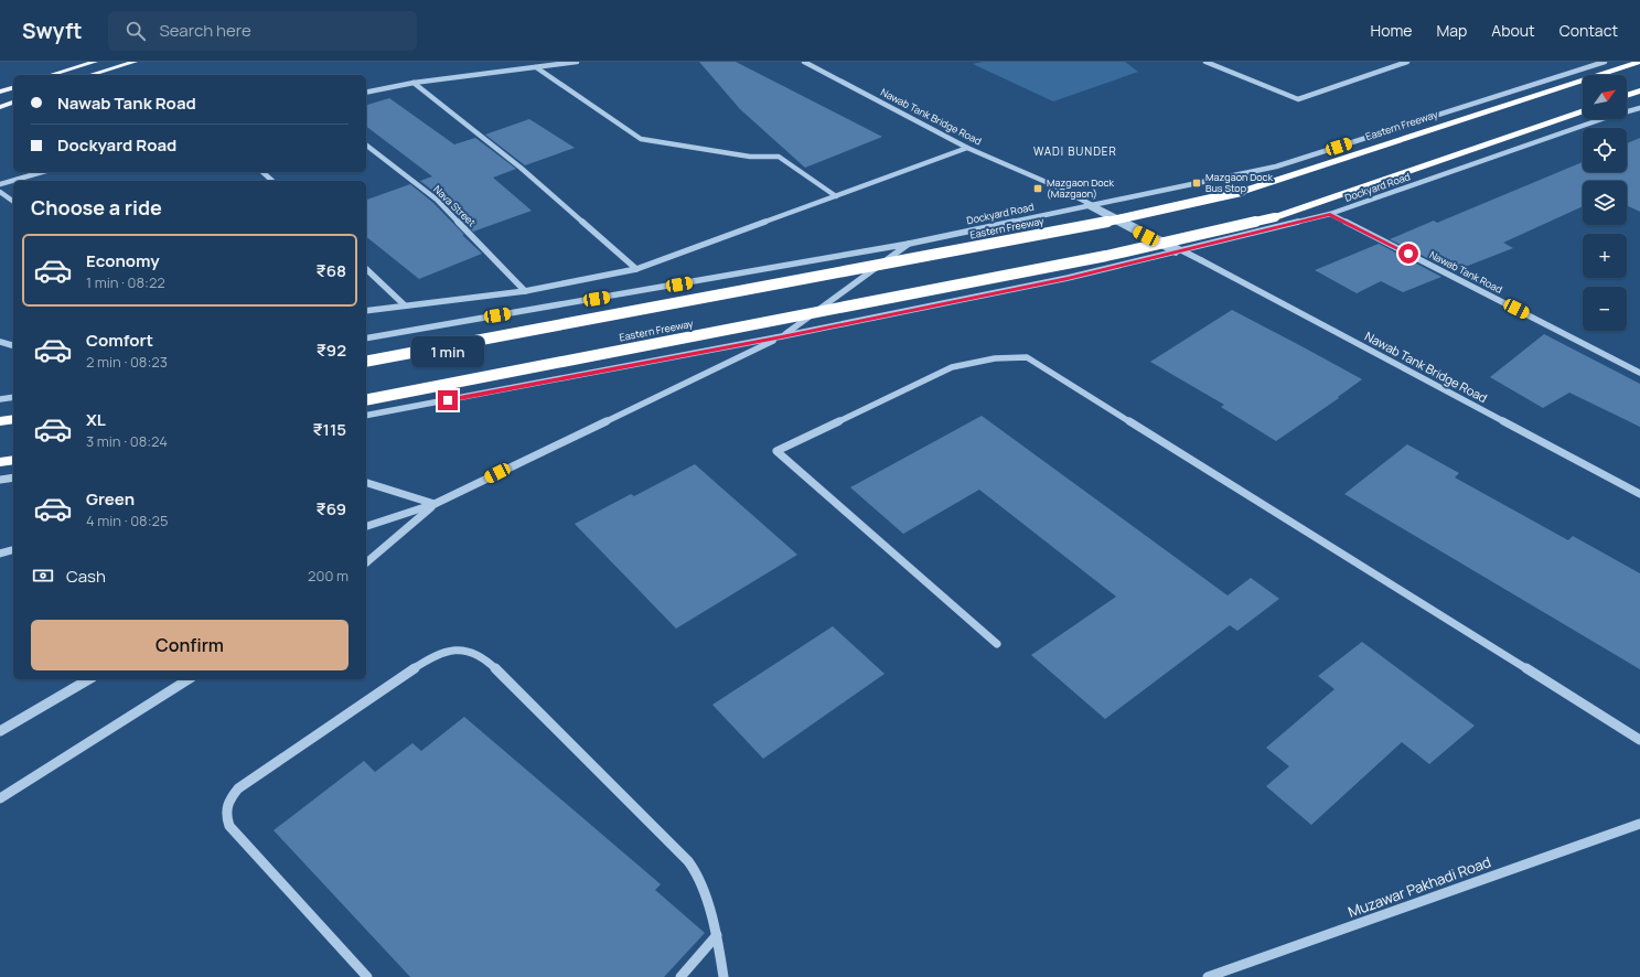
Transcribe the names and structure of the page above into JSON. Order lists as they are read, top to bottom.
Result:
{
  "streets": {
    "highway": ["Eastern Freeway"],
    "street": [
      "Nawab Tank Bridge Road",
      "Dockyard Road",
      "Nava Street",
      "Nawab Tank Road",
      "Muzawar Pakhadi Road"
    ]
  },
  "crossings": [
    ["Dockyard Road", "Nawab Tank Road"]
  ],
  "districts": ["WADI BUNDER"],
  "places": {
    "transit": ["Mazgaon Dock Bus Stop", "Mazgaon Dock (Mazgaon)"]
  },
  "north": "top right",
  "page": {
    "header": "Swyft",
    "search": "Search here",
    "nav": [
      "Home",
      "Map",
      "About",
      "Contact"
    ],
    "map_buttons": ["+", "−"],
    "banner": ["Nawab Tank Road", "Dockyard Road"],
    "heading": "Choose a ride",
    "list": [
      {
        "name": "Economy",
        "note": "1 min · 08:22",
        "value": "₹68"
      },
      {
        "name": "Comfort",
        "note": "2 min · 08:23",
        "value": "₹92"
      },
      {
        "name": "XL",
        "note": "3 min · 08:24",
        "value": "₹115"
      },
      {
        "name": "Green",
        "note": "4 min · 08:25",
        "value": "₹69"
      }
    ],
    "bubble": "1 min",
    "pay": ["Cash", "200 m"],
    "buttons": "Confirm"
  }
}
